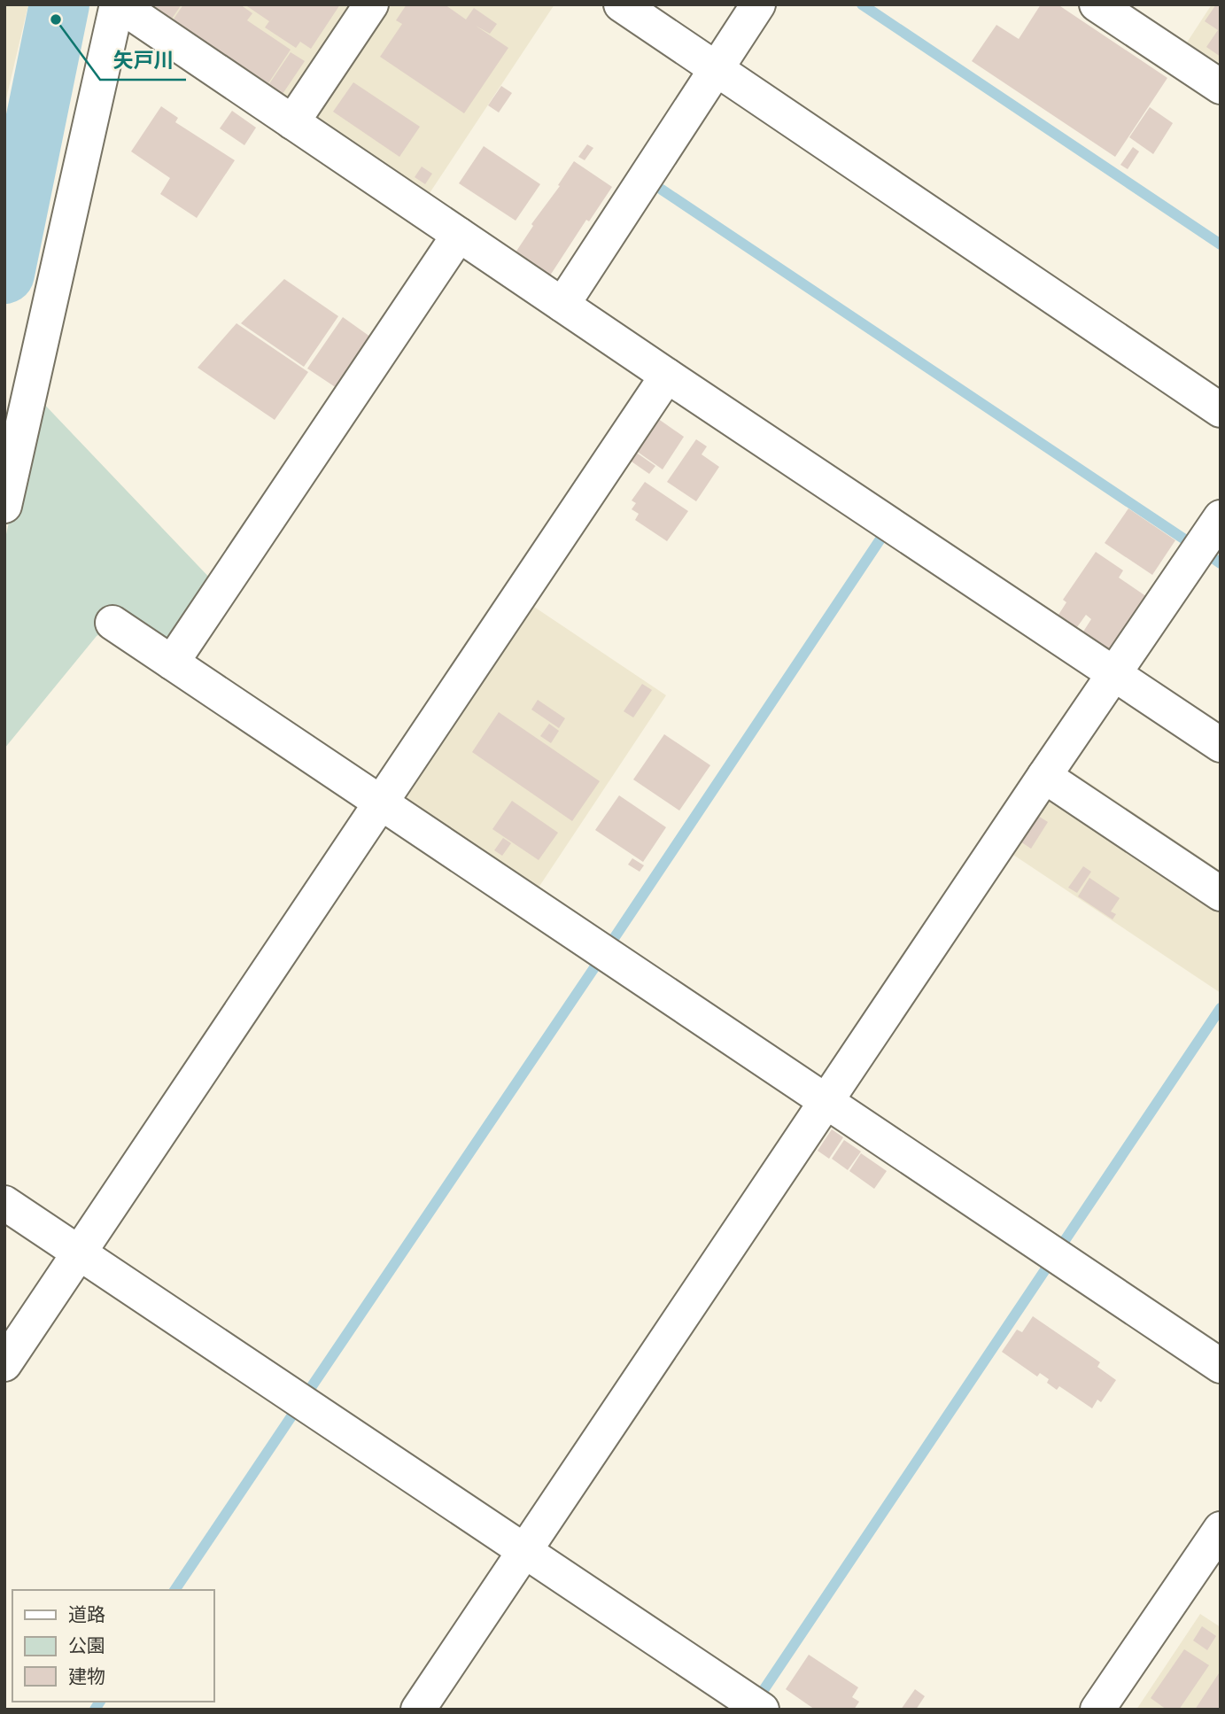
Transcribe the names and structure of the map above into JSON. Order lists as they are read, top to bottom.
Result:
{
  "places": ["矢戸川"],
  "legend": ["道路", "公園", "建物"]
}
